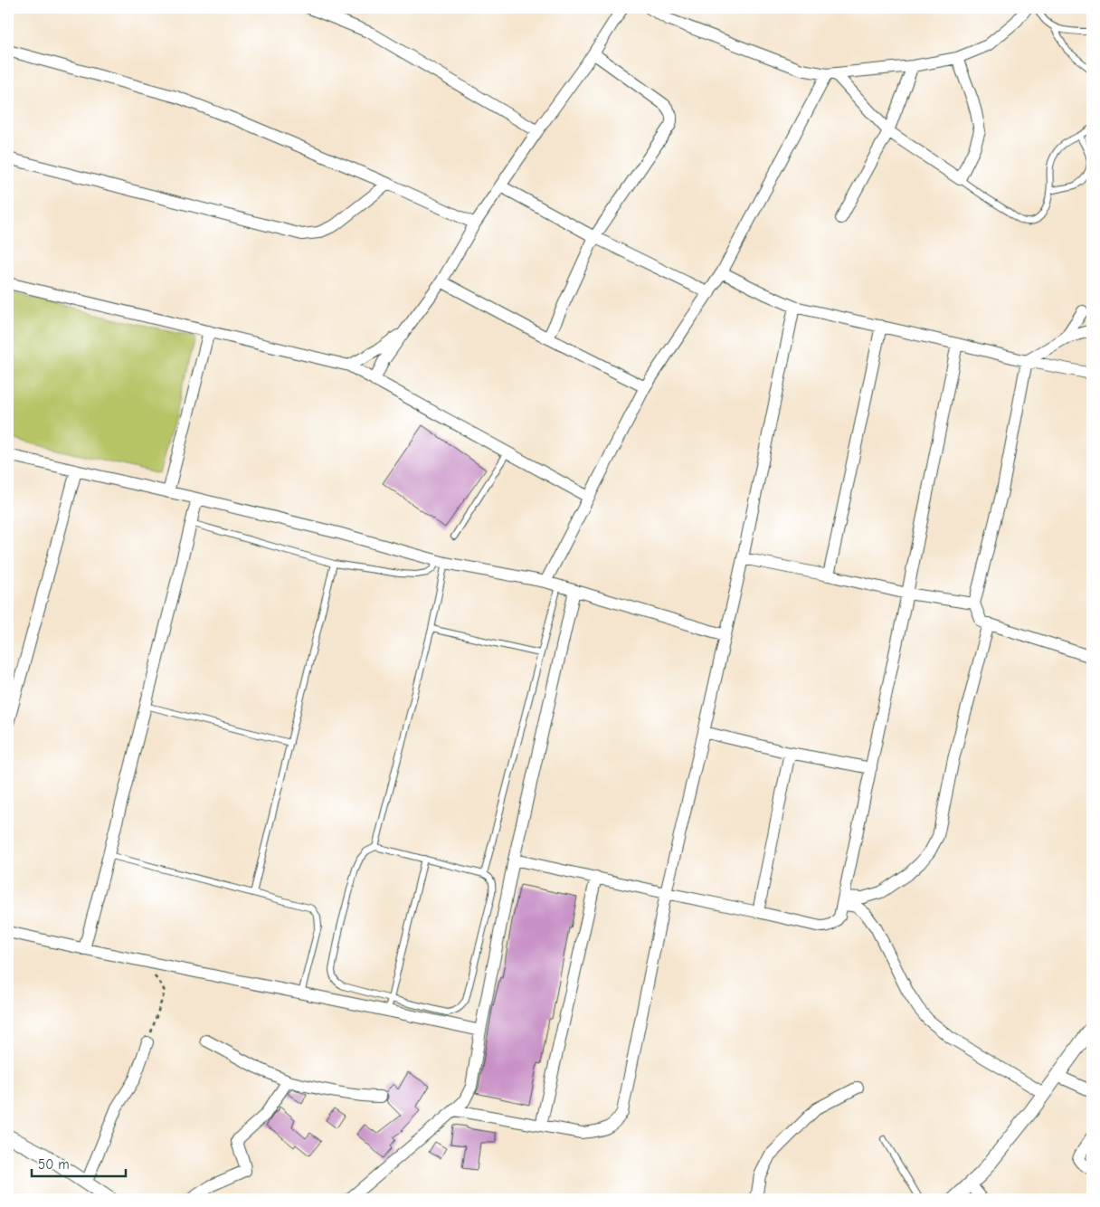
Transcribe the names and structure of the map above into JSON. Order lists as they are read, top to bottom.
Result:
{
  "scale_bar": "50 m"
}
